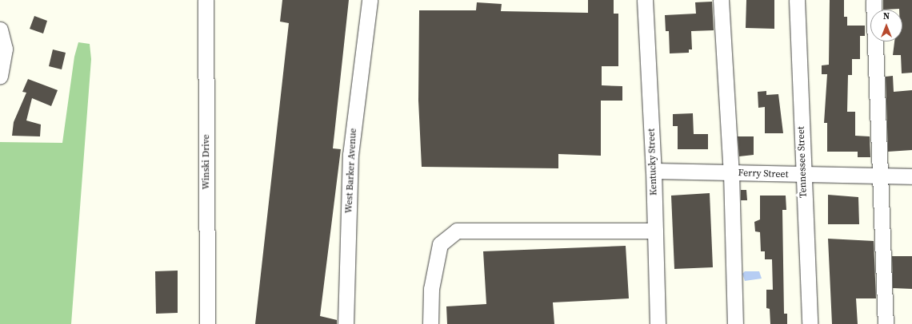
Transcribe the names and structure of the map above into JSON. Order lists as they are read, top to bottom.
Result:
{
  "streets": {
    "street": [
      "Winski Drive",
      "Kentucky Street",
      "Tennessee Street",
      "West Barker Avenue",
      "Ferry Street"
    ]
  },
  "crossings": [
    ["Kentucky Street", "Ferry Street"],
    ["Tennessee Street", "Ferry Street"]
  ],
  "north": "top"
}
